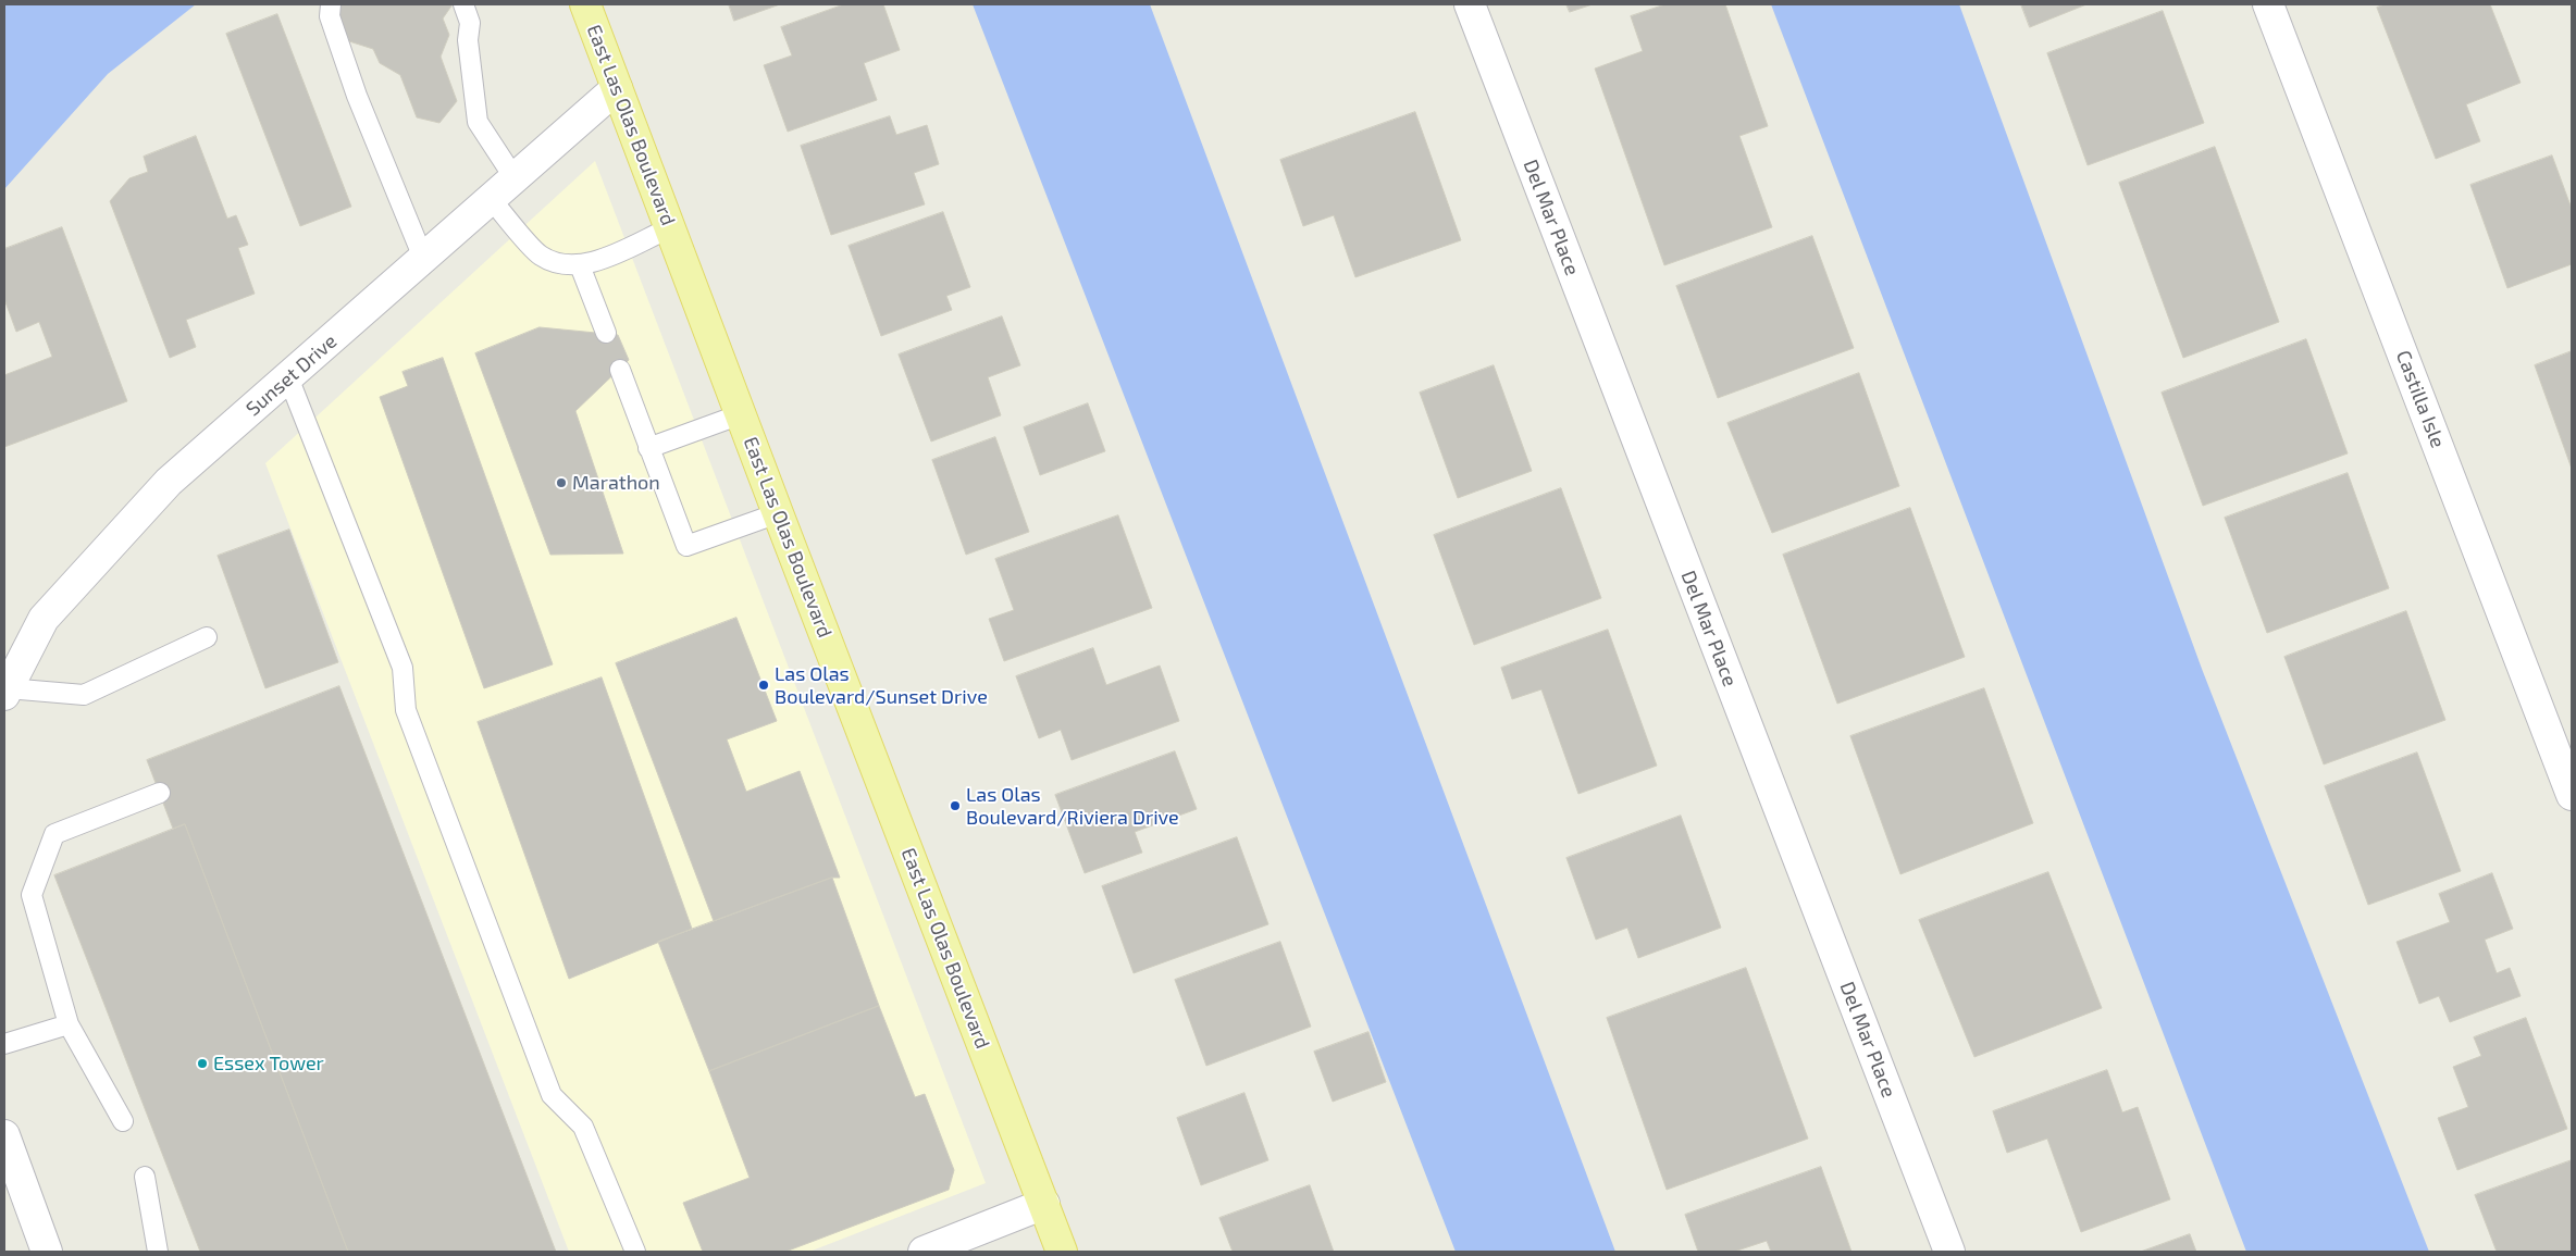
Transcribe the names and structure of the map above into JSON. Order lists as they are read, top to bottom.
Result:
{
  "streets": {
    "main road": ["East Las Olas Boulevard"],
    "street": ["Del Mar Place", "Sunset Drive", "Castilla Isle"]
  },
  "crossings": [
    ["East Las Olas Boulevard", "Sunset Drive"]
  ],
  "places": [
    "Marathon",
    "Las Olas Boulevard/Sunset Drive",
    "Las Olas Boulevard/Riviera Drive",
    "Essex Tower"
  ]
}
